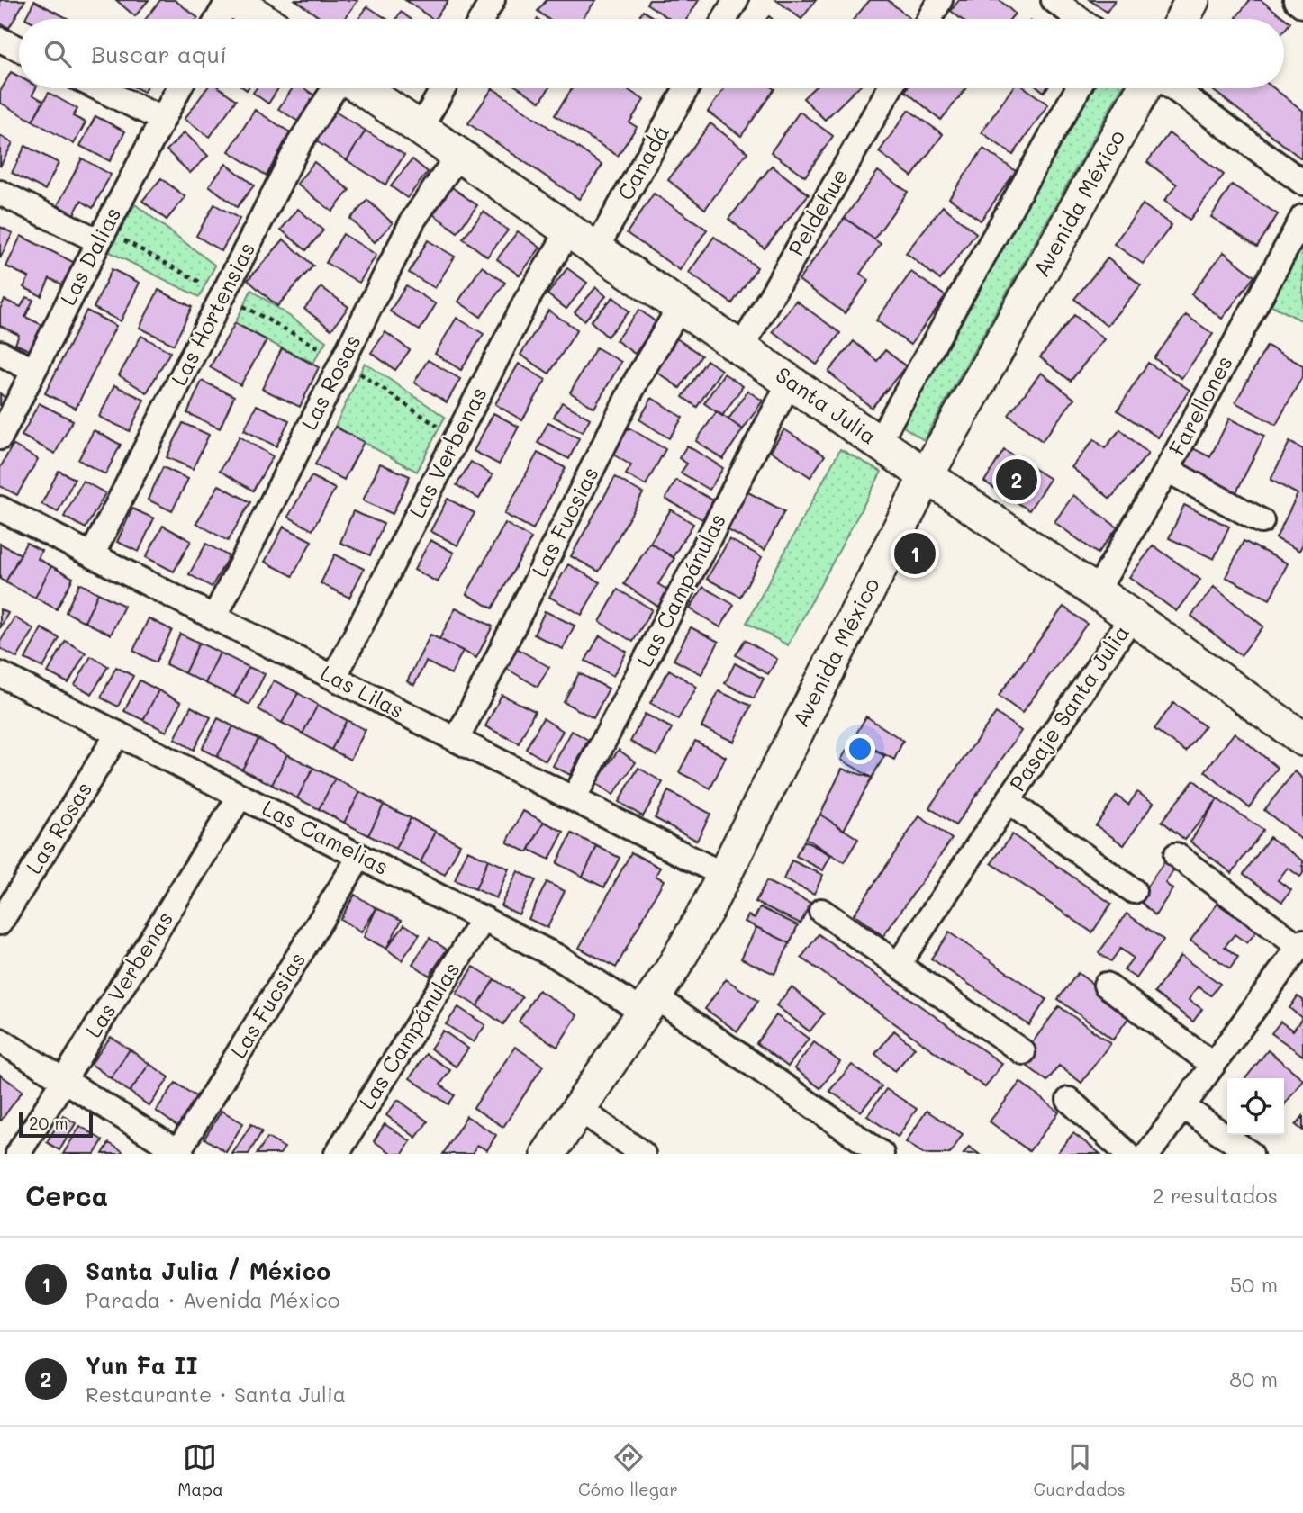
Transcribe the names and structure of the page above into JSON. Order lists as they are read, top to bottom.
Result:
{
  "streets": {
    "street": [
      "Canadá",
      "Avenida México",
      "Peldehue",
      "Las Dalias",
      "Las Hortensias",
      "Las Rosas",
      "Santa Julia",
      "Farellones",
      "Las Verbenas",
      "Las Fucsias",
      "Las Campánulas",
      "Las Lilas",
      "Pasaje Santa Julia",
      "Las Camelias"
    ]
  },
  "crossings": [
    ["Canadá", "Santa Julia"],
    ["Avenida México", "Santa Julia"],
    ["Avenida México", "Las Lilas"],
    ["Avenida México", "Las Camelias"],
    ["Peldehue", "Santa Julia"],
    ["Las Hortensias", "Las Lilas"],
    ["Las Rosas", "Santa Julia"],
    ["Las Rosas", "Las Lilas"],
    ["Las Rosas", "Las Camelias"],
    ["Santa Julia", "Farellones"],
    ["Santa Julia", "Las Verbenas"],
    ["Santa Julia", "Las Fucsias"],
    ["Santa Julia", "Las Campánulas"],
    ["Santa Julia", "Pasaje Santa Julia"],
    ["Las Verbenas", "Las Lilas"],
    ["Las Verbenas", "Las Camelias"],
    ["Las Fucsias", "Las Lilas"],
    ["Las Fucsias", "Las Camelias"],
    ["Las Campánulas", "Las Lilas"],
    ["Las Campánulas", "Las Camelias"]
  ],
  "scale_bar": "20 m",
  "page": {
    "search": "Buscar aquí",
    "pins": ["2", "1"],
    "scale": "20 m",
    "heading": ["Cerca", "2 resultados"],
    "list": [
      {
        "mark": "1",
        "name": "Santa Julia / México",
        "note": "Parada · Avenida México",
        "value": "50 m"
      },
      {
        "mark": "2",
        "name": "Yun Fa II",
        "note": "Restaurante · Santa Julia",
        "value": "80 m"
      }
    ],
    "nav": ["Mapa", "Cómo llegar", "Guardados"]
  }
}
